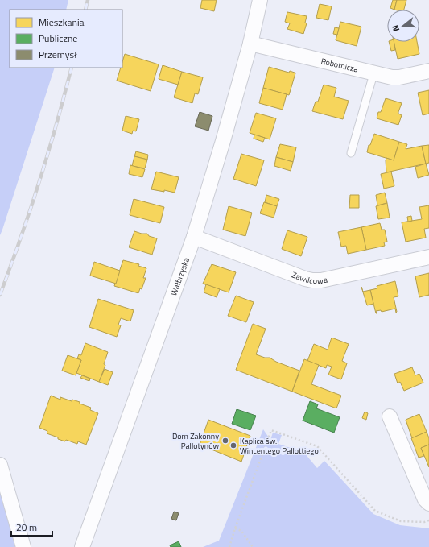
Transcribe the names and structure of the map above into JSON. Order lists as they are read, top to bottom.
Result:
{
  "streets": {
    "street": ["Robotnicza", "Zawilcowa", "Wałbrzyska"]
  },
  "crossings": [
    ["Robotnicza", "Wałbrzyska"],
    ["Zawilcowa", "Wałbrzyska"]
  ],
  "places": ["Dom Zakonny Pallotynów", "Kaplica św. Wincentego Pallottiego"],
  "legend": ["Mieszkania", "Publiczne", "Przemysł"],
  "scale_bar": "20 m",
  "north": "left"
}
